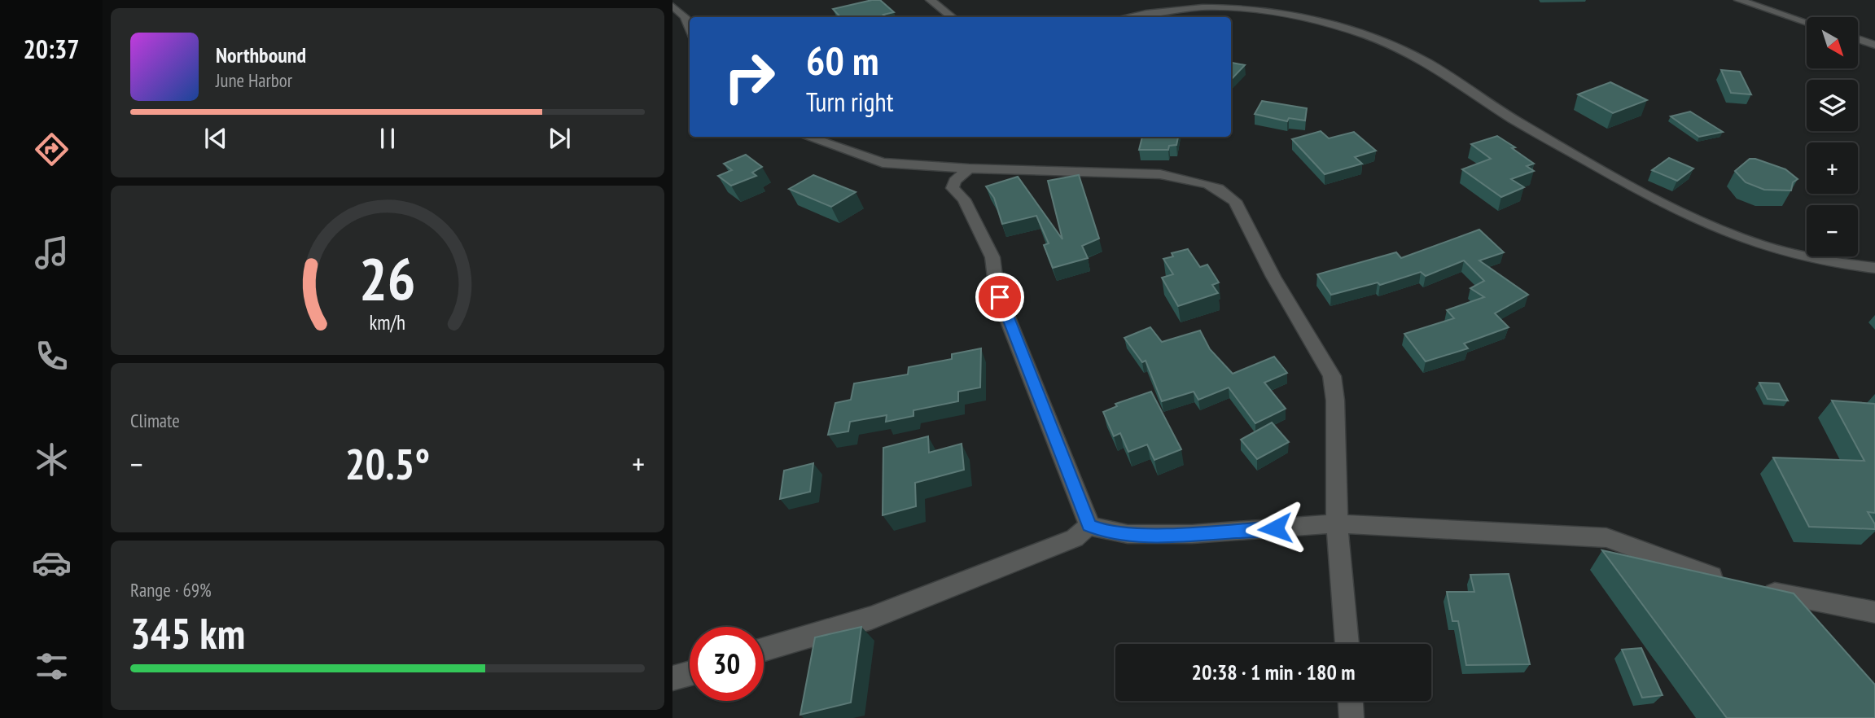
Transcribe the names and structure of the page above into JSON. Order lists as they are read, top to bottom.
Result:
{
  "north": "bottom right",
  "page": {
    "tabs": "20:37",
    "map_buttons": ["+", "−"],
    "turn": ["60 m", "Turn right"],
    "song": ["Northbound", "June Harbor"],
    "tile": [
      "Climate",
      ["Range · 69%", "345 km"]
    ],
    "heat": ["−", "20.5°", "+"],
    "limit": "30",
    "trip": "20:38 · 1 min · 180 m",
    "gauge": ["26", "km/h"]
  }
}
